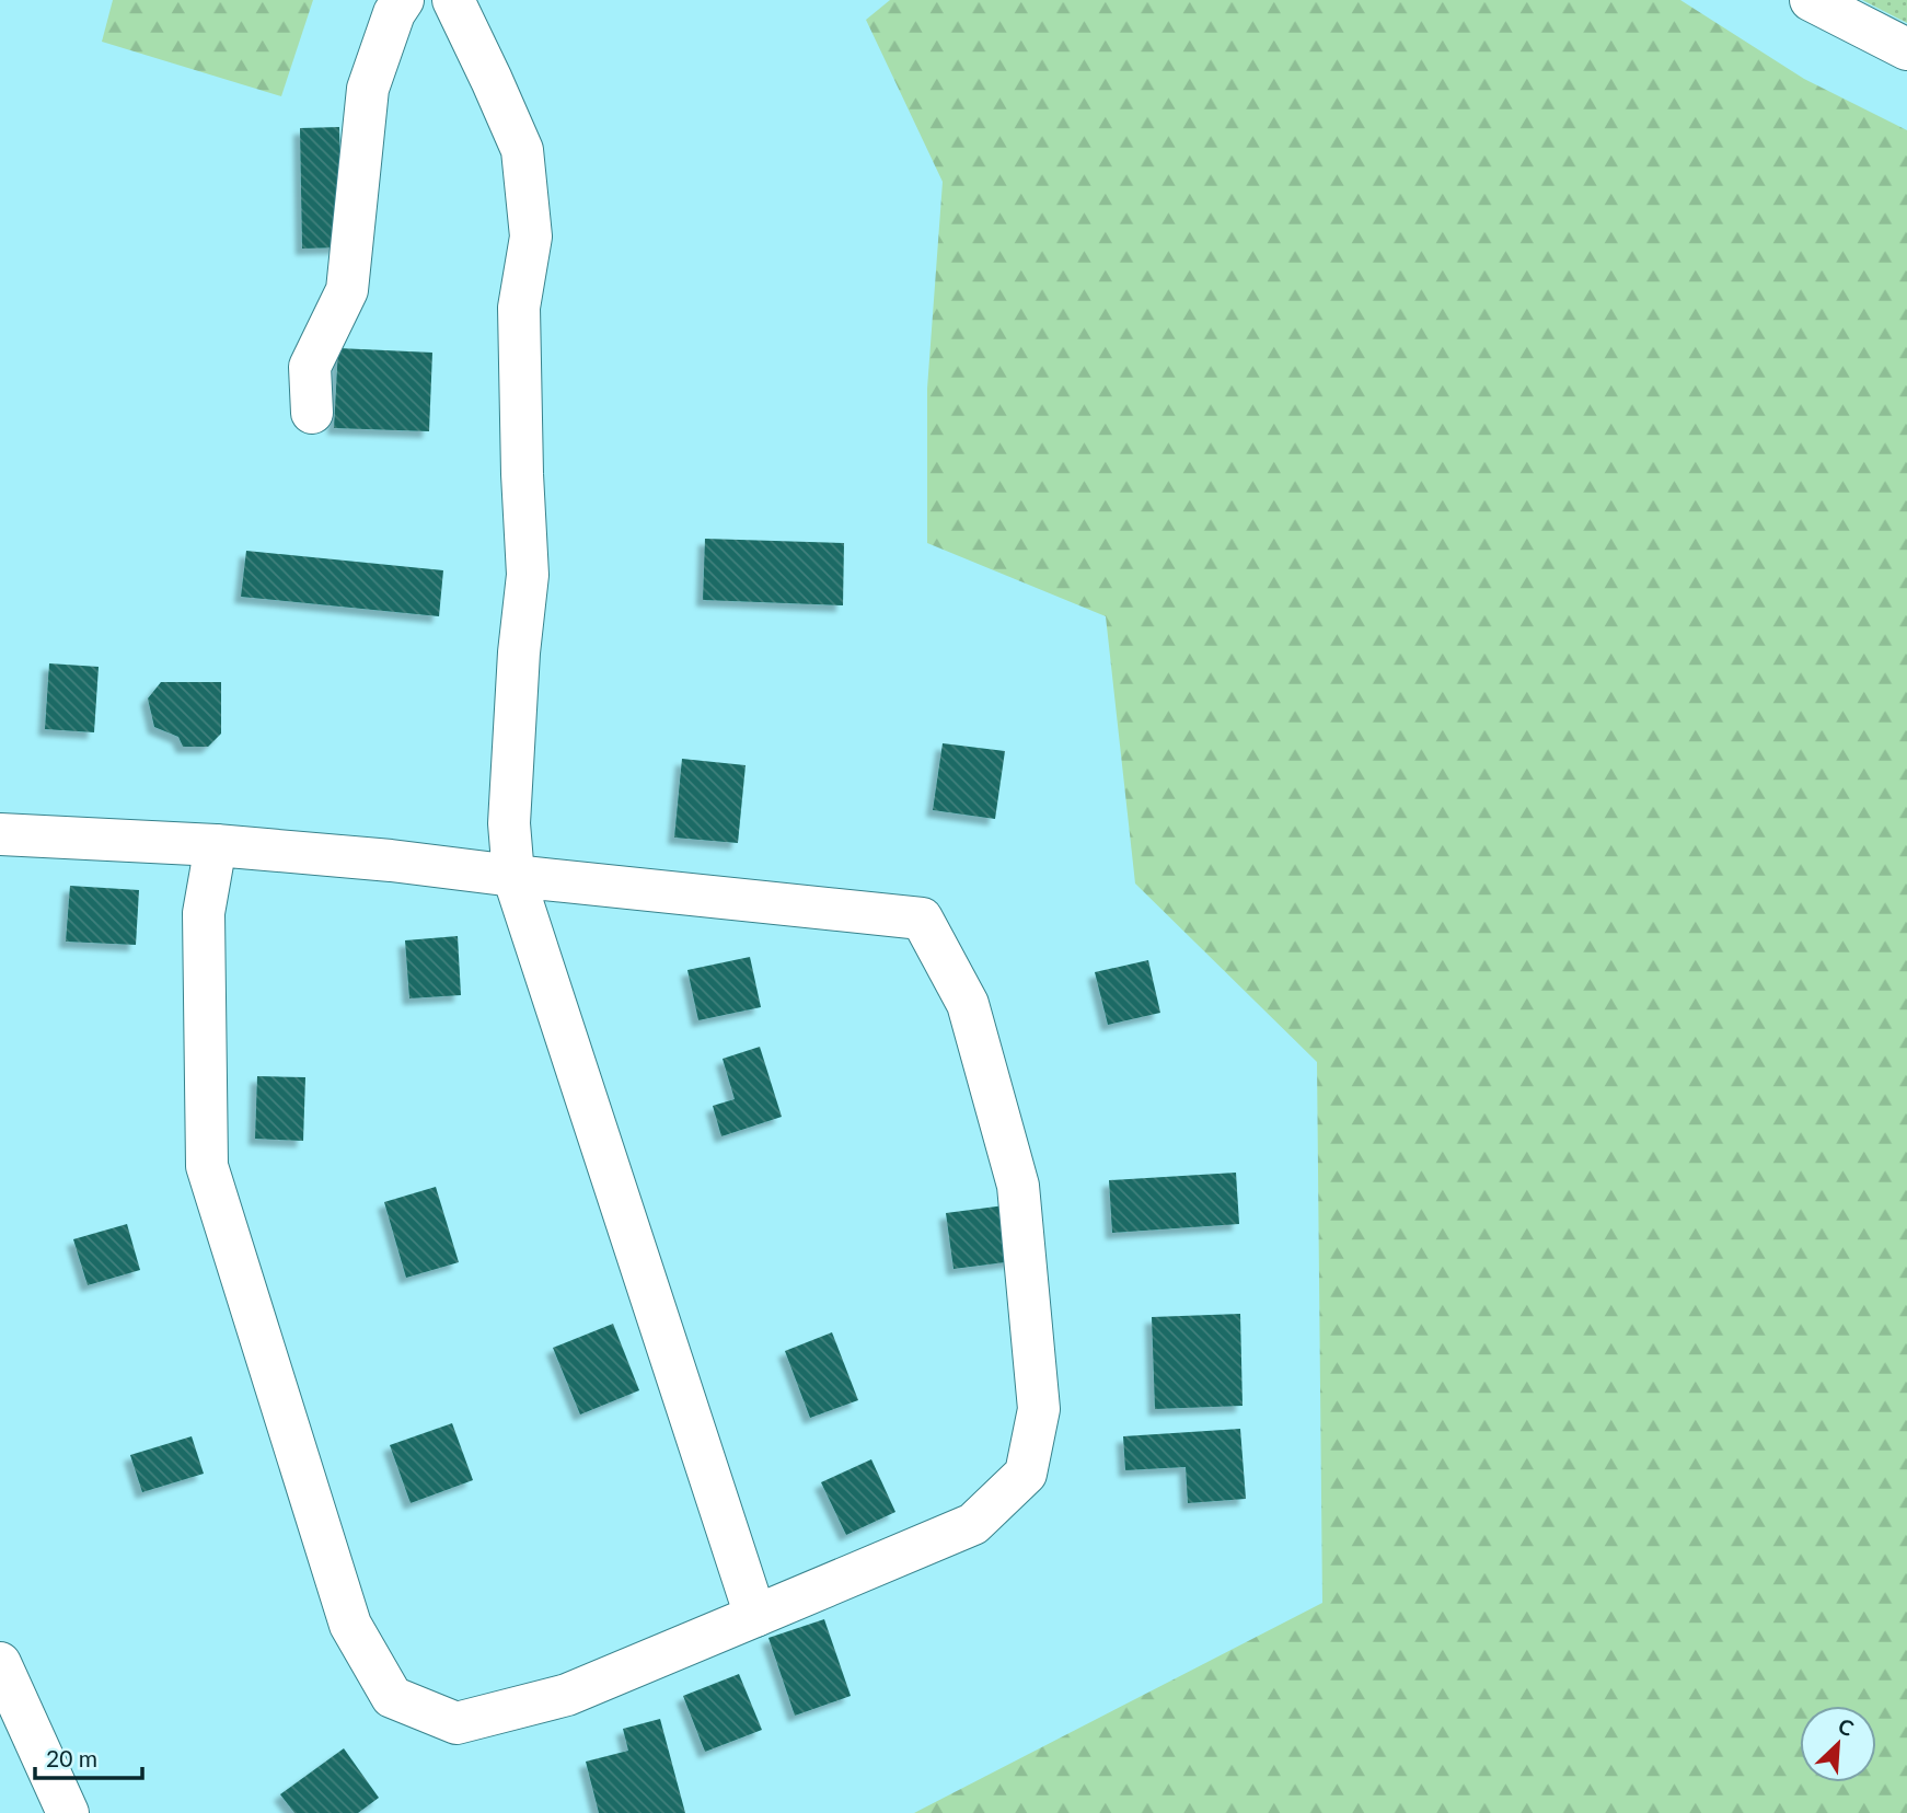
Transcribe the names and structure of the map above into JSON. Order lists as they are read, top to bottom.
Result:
{
  "scale_bar": "20 m",
  "north": "top right"
}
